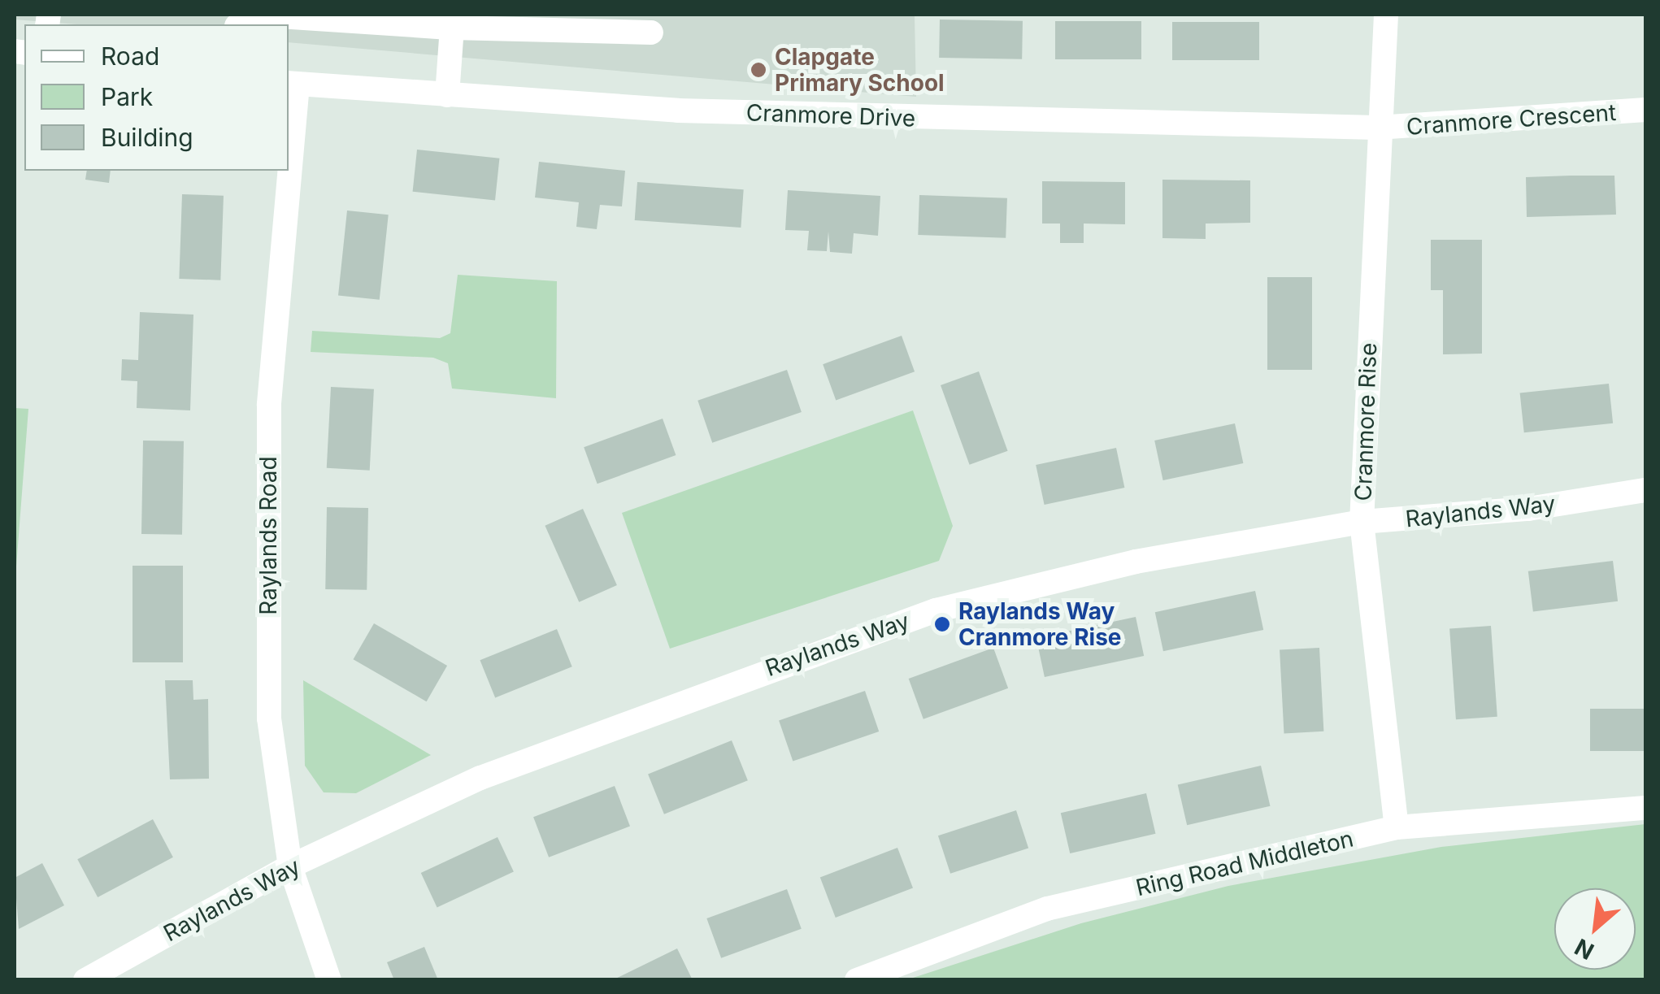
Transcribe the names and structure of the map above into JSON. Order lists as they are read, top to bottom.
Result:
{
  "streets": {
    "street": [
      "Cranmore Drive",
      "Cranmore Crescent",
      "Cranmore Rise",
      "Raylands Way",
      "Raylands Road",
      "Ring Road Middleton"
    ]
  },
  "crossings": [
    ["Cranmore Drive", "Cranmore Crescent"],
    ["Cranmore Drive", "Cranmore Rise"],
    ["Cranmore Drive", "Raylands Road"],
    ["Cranmore Crescent", "Cranmore Rise"],
    ["Cranmore Rise", "Raylands Way"],
    ["Cranmore Rise", "Ring Road Middleton"],
    ["Raylands Way", "Raylands Road"]
  ],
  "places": ["Clapgate Primary School", "Raylands Way Cranmore Rise"],
  "legend": ["Road", "Park", "Building"],
  "north": "bottom left"
}
